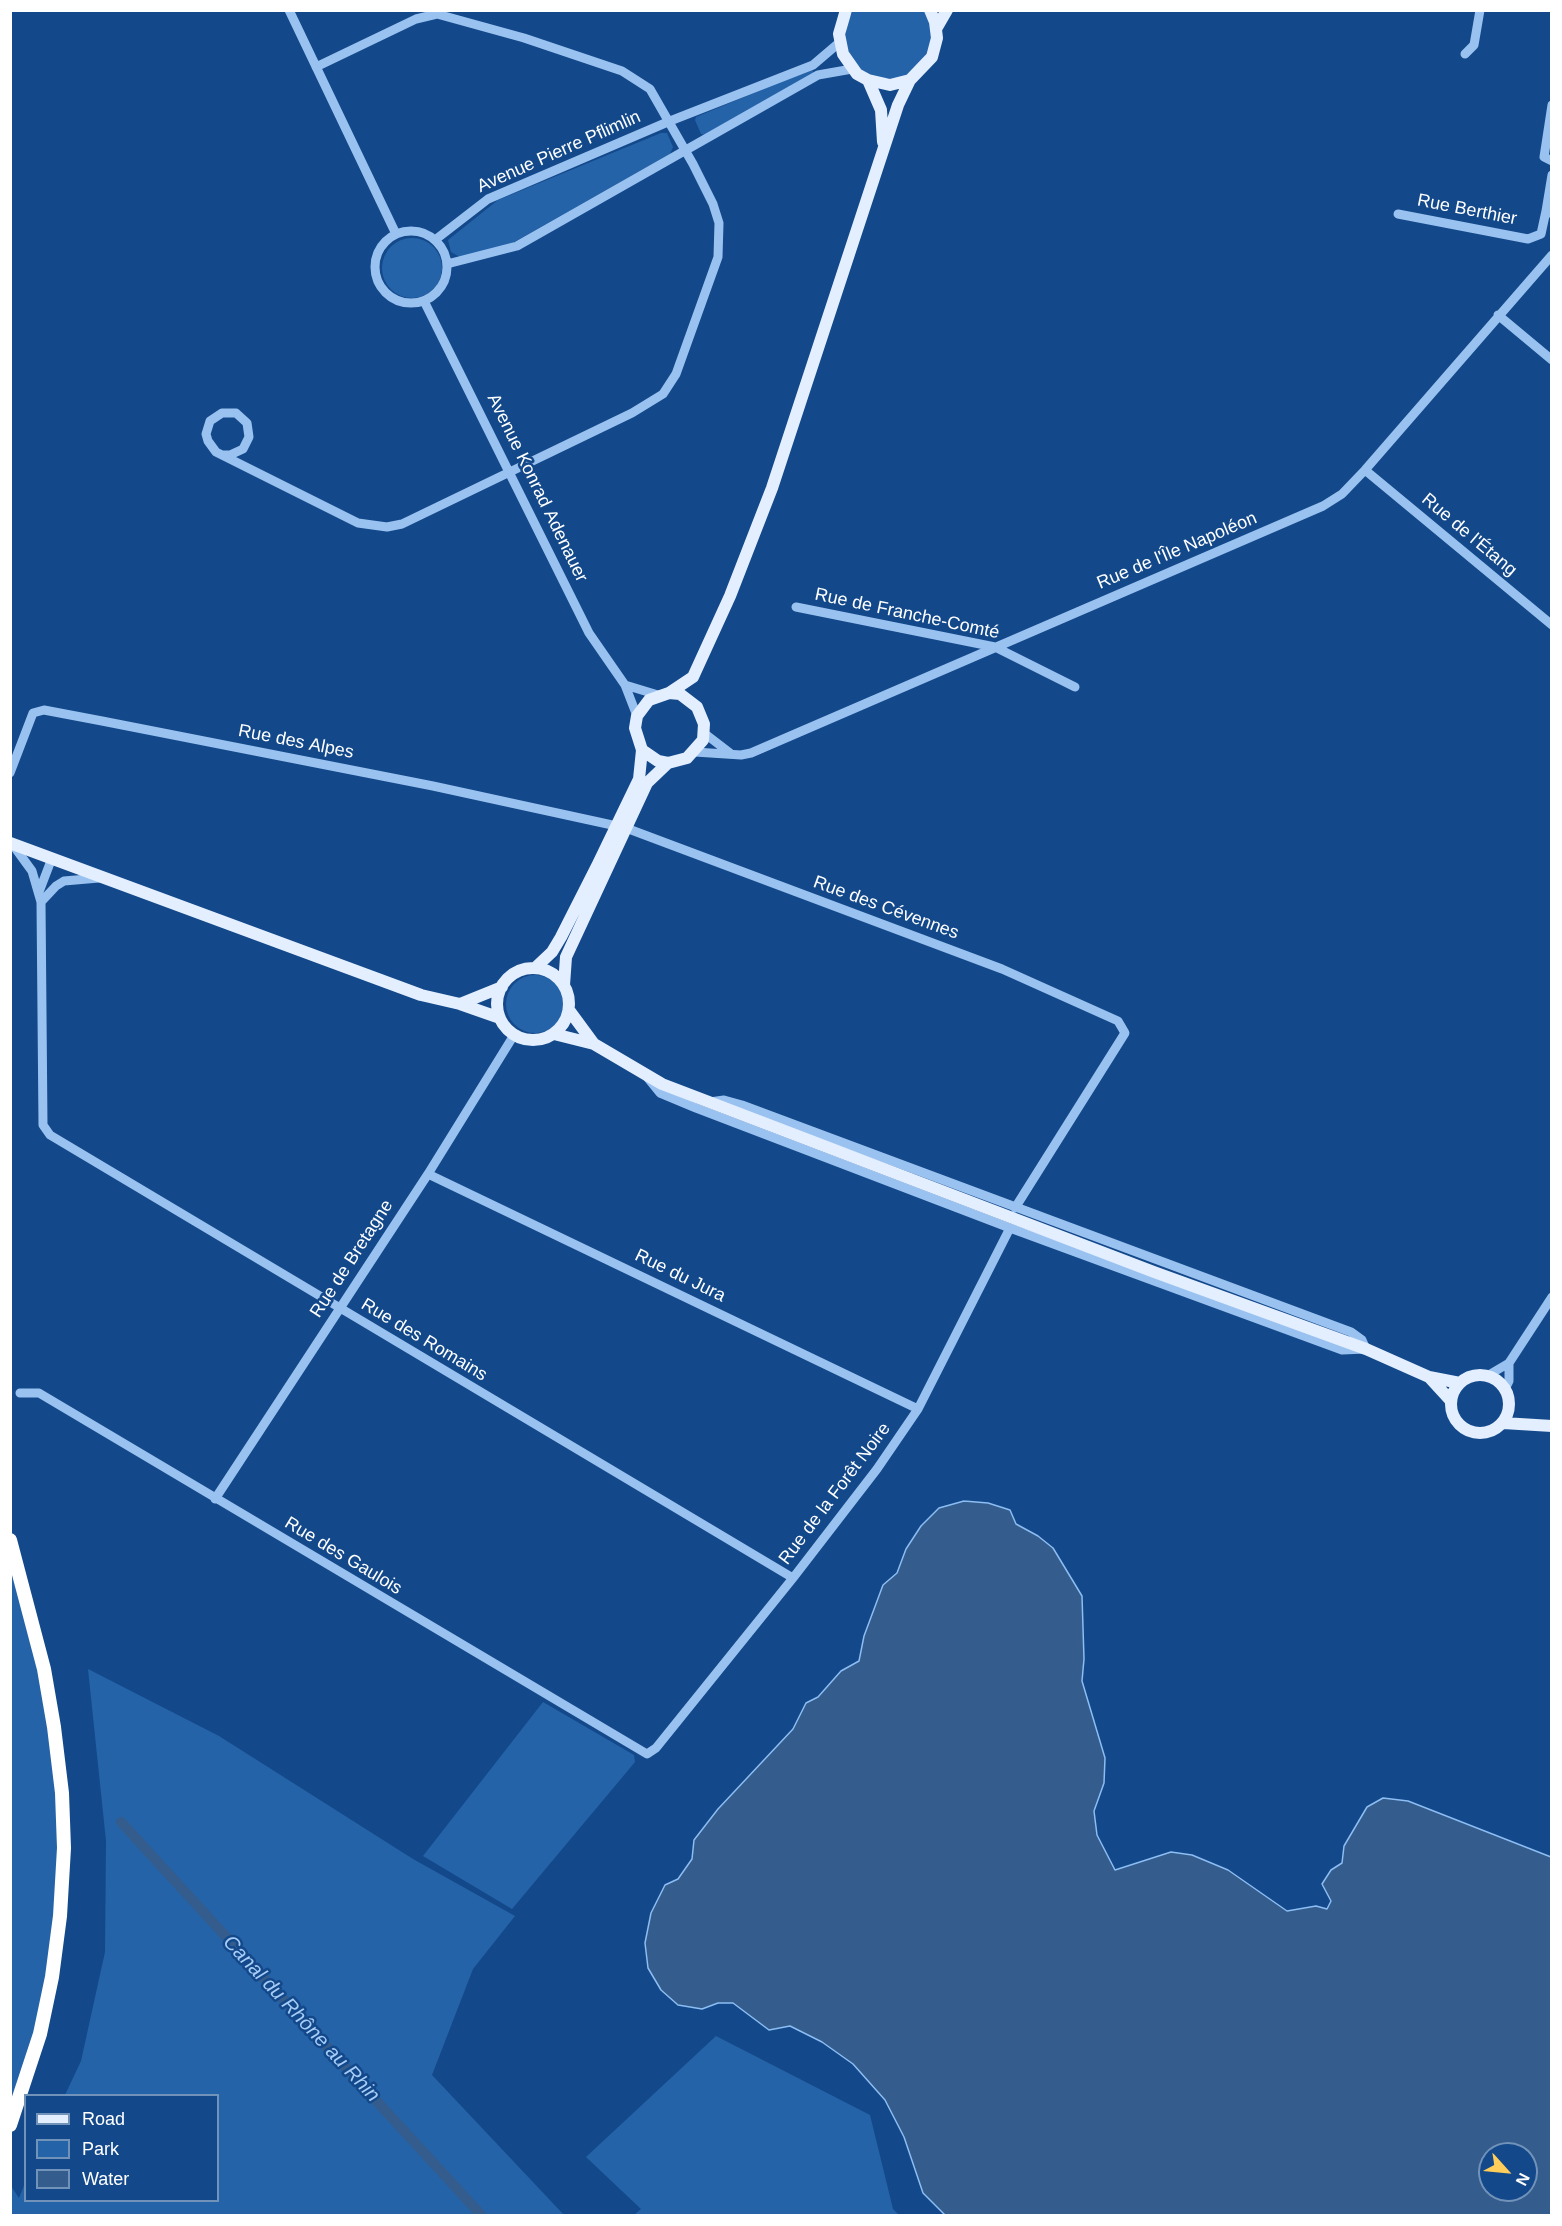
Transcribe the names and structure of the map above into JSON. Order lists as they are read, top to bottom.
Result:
{
  "streets": {
    "street": [
      "Avenue Pierre Pflimlin",
      "Rue Berthier",
      "Avenue Konrad Adenauer",
      "Rue de l'Étang",
      "Rue de l'Île Napoléon",
      "Rue de Franche-Comté",
      "Rue des Alpes",
      "Rue des Cévennes",
      "Rue de Bretagne",
      "Rue du Jura",
      "Rue des Romains",
      "Rue de la Forêt Noire",
      "Rue des Gaulois"
    ]
  },
  "crossings": [
    ["Avenue Pierre Pflimlin", "Avenue Konrad Adenauer"],
    ["Avenue Konrad Adenauer", "Rue de l'Île Napoléon"],
    ["Rue de l'Étang", "Rue de l'Île Napoléon"],
    ["Rue de l'Île Napoléon", "Rue de Franche-Comté"],
    ["Rue des Alpes", "Rue des Cévennes"],
    ["Rue de Bretagne", "Rue du Jura"],
    ["Rue de Bretagne", "Rue des Romains"],
    ["Rue de Bretagne", "Rue des Gaulois"],
    ["Rue du Jura", "Rue de la Forêt Noire"],
    ["Rue des Romains", "Rue de la Forêt Noire"],
    ["Rue de la Forêt Noire", "Rue des Gaulois"]
  ],
  "water": ["Canal du Rhône au Rhin"],
  "legend": ["Road", "Park", "Water"],
  "north": "bottom right"
}
